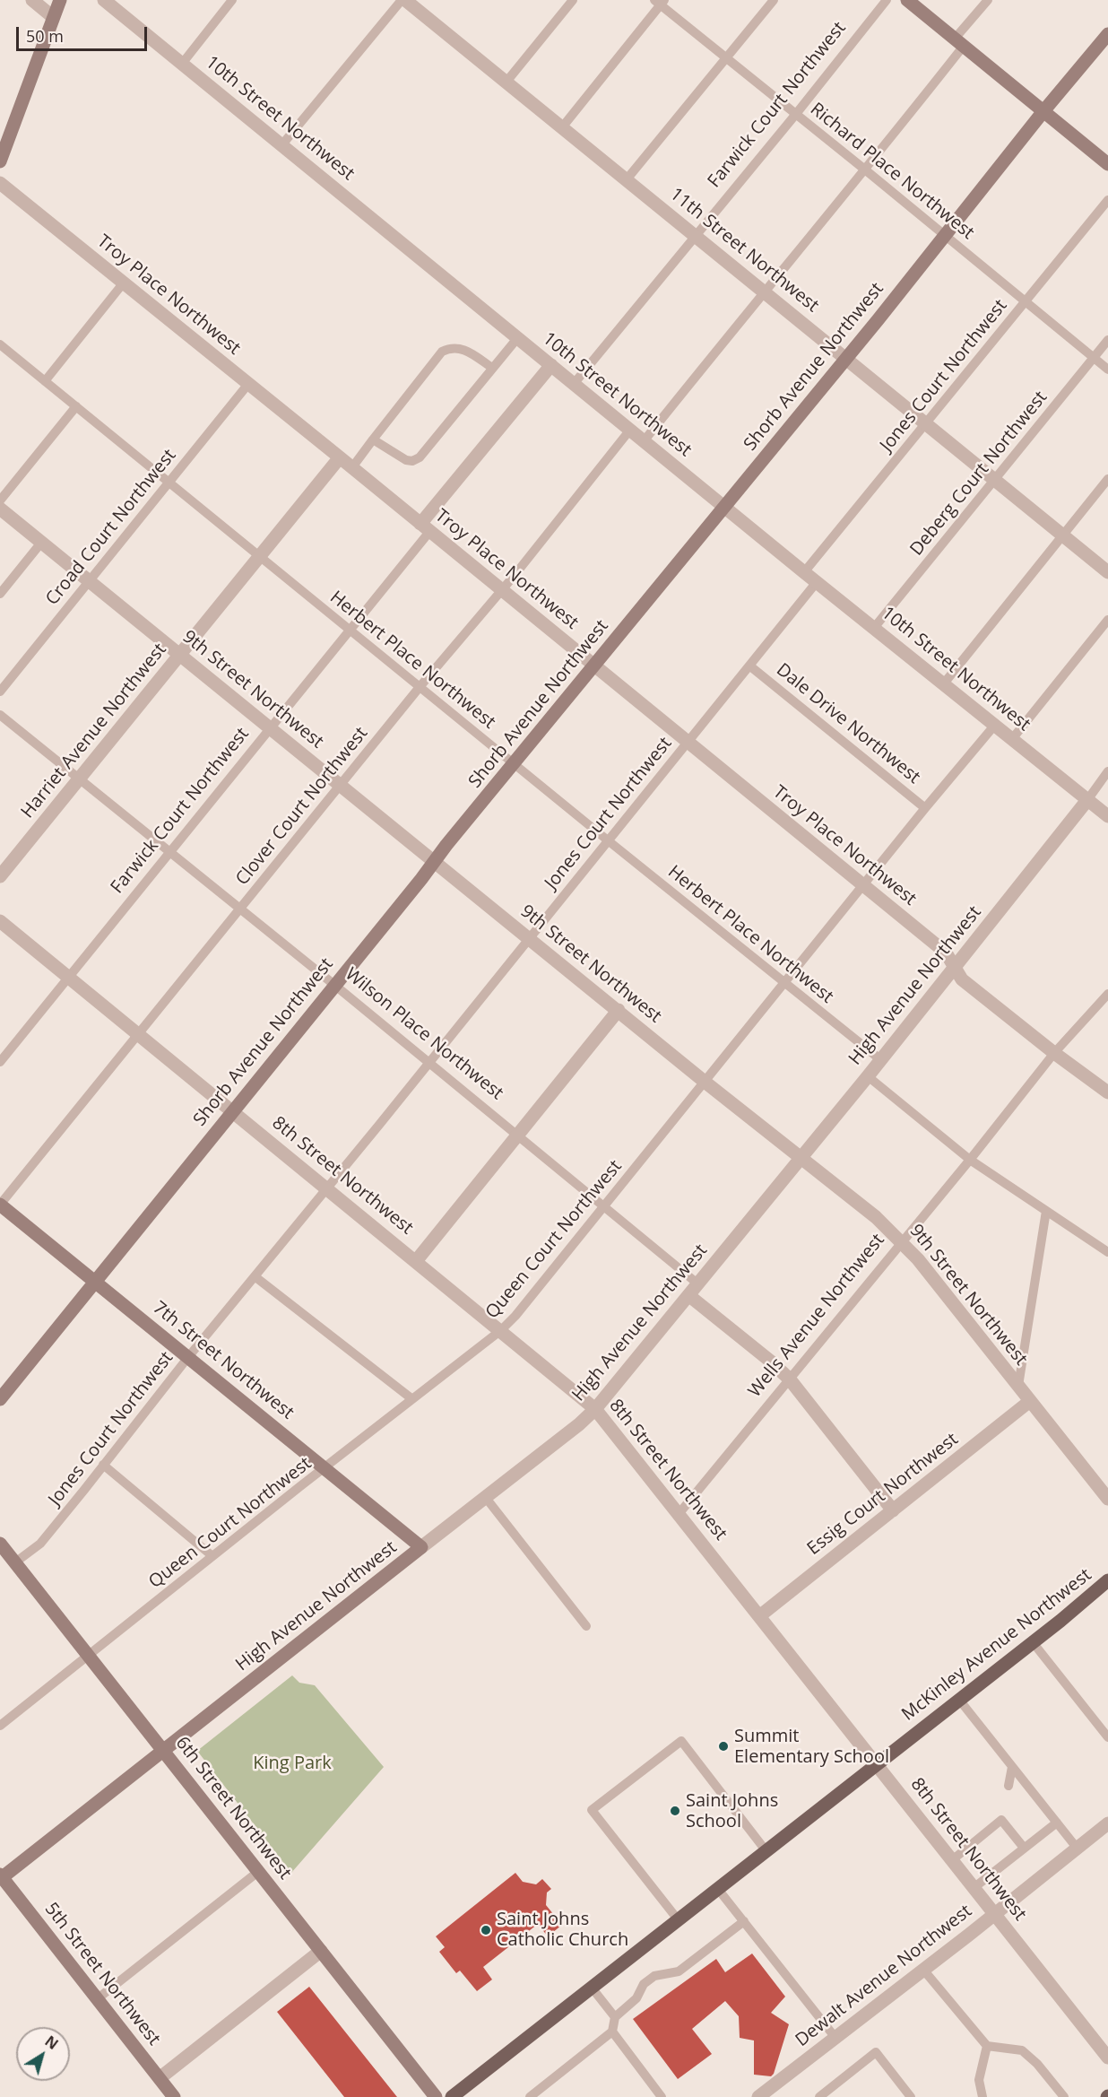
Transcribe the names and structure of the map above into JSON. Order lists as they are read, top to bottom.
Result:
{
  "streets": {
    "main road": ["McKinley Avenue Northwest"],
    "street": [
      "Farwick Court Northwest",
      "10th Street Northwest",
      "11th Street Northwest",
      "Troy Place Northwest",
      "Shorb Avenue Northwest",
      "9th Street Northwest",
      "Harriet Avenue Northwest",
      "High Avenue Northwest",
      "8th Street Northwest",
      "7th Street Northwest",
      "Essig Court Northwest",
      "6th Street Northwest",
      "5th Street Northwest",
      "Dewalt Avenue Northwest"
    ],
    "lane": [
      "Richard Place Northwest",
      "Jones Court Northwest",
      "Deberg Court Northwest",
      "Croad Court Northwest",
      "Herbert Place Northwest",
      "Dale Drive Northwest",
      "Clover Court Northwest",
      "Wilson Place Northwest",
      "Queen Court Northwest",
      "Wells Avenue Northwest"
    ]
  },
  "crossings": [
    ["Farwick Court Northwest", "10th Street Northwest"],
    ["Farwick Court Northwest", "Richard Place Northwest"],
    ["Farwick Court Northwest", "11th Street Northwest"],
    ["Farwick Court Northwest", "Troy Place Northwest"],
    ["Farwick Court Northwest", "Herbert Place Northwest"],
    ["Farwick Court Northwest", "9th Street Northwest"],
    ["Farwick Court Northwest", "Wilson Place Northwest"],
    ["Farwick Court Northwest", "8th Street Northwest"],
    ["10th Street Northwest", "Shorb Avenue Northwest"],
    ["10th Street Northwest", "Jones Court Northwest"],
    ["10th Street Northwest", "Deberg Court Northwest"],
    ["10th Street Northwest", "Clover Court Northwest"],
    ["10th Street Northwest", "High Avenue Northwest"],
    ["10th Street Northwest", "Queen Court Northwest"],
    ["Richard Place Northwest", "Shorb Avenue Northwest"],
    ["Richard Place Northwest", "Jones Court Northwest"],
    ["Richard Place Northwest", "Deberg Court Northwest"],
    ["11th Street Northwest", "Shorb Avenue Northwest"],
    ["11th Street Northwest", "Jones Court Northwest"],
    ["11th Street Northwest", "Deberg Court Northwest"],
    ["Troy Place Northwest", "Shorb Avenue Northwest"],
    ["Troy Place Northwest", "Jones Court Northwest"],
    ["Troy Place Northwest", "Croad Court Northwest"],
    ["Troy Place Northwest", "Harriet Avenue Northwest"],
    ["Troy Place Northwest", "Clover Court Northwest"],
    ["Troy Place Northwest", "High Avenue Northwest"],
    ["Troy Place Northwest", "Queen Court Northwest"],
    ["Troy Place Northwest", "Wells Avenue Northwest"],
    ["Shorb Avenue Northwest", "Herbert Place Northwest"],
    ["Shorb Avenue Northwest", "9th Street Northwest"],
    ["Shorb Avenue Northwest", "Wilson Place Northwest"],
    ["Shorb Avenue Northwest", "8th Street Northwest"],
    ["Shorb Avenue Northwest", "7th Street Northwest"],
    ["Jones Court Northwest", "Herbert Place Northwest"],
    ["Jones Court Northwest", "9th Street Northwest"],
    ["Jones Court Northwest", "Dale Drive Northwest"],
    ["Jones Court Northwest", "Wilson Place Northwest"],
    ["Jones Court Northwest", "8th Street Northwest"],
    ["Jones Court Northwest", "7th Street Northwest"],
    ["Jones Court Northwest", "6th Street Northwest"],
    ["Croad Court Northwest", "Herbert Place Northwest"],
    ["Croad Court Northwest", "9th Street Northwest"],
    ["Herbert Place Northwest", "Harriet Avenue Northwest"],
    ["Herbert Place Northwest", "Clover Court Northwest"],
    ["Herbert Place Northwest", "High Avenue Northwest"],
    ["Herbert Place Northwest", "Queen Court Northwest"],
    ["9th Street Northwest", "Harriet Avenue Northwest"],
    ["9th Street Northwest", "Clover Court Northwest"],
    ["9th Street Northwest", "High Avenue Northwest"],
    ["9th Street Northwest", "Queen Court Northwest"],
    ["9th Street Northwest", "Wells Avenue Northwest"],
    ["9th Street Northwest", "Essig Court Northwest"],
    ["Dale Drive Northwest", "Queen Court Northwest"],
    ["Harriet Avenue Northwest", "Wilson Place Northwest"],
    ["Clover Court Northwest", "Wilson Place Northwest"],
    ["Clover Court Northwest", "8th Street Northwest"],
    ["Clover Court Northwest", "7th Street Northwest"],
    ["High Avenue Northwest", "Wilson Place Northwest"],
    ["High Avenue Northwest", "8th Street Northwest"],
    ["High Avenue Northwest", "7th Street Northwest"],
    ["High Avenue Northwest", "6th Street Northwest"],
    ["High Avenue Northwest", "5th Street Northwest"],
    ["Wilson Place Northwest", "Queen Court Northwest"],
    ["8th Street Northwest", "Queen Court Northwest"],
    ["8th Street Northwest", "Wells Avenue Northwest"],
    ["8th Street Northwest", "Essig Court Northwest"],
    ["8th Street Northwest", "McKinley Avenue Northwest"],
    ["8th Street Northwest", "Dewalt Avenue Northwest"],
    ["Queen Court Northwest", "7th Street Northwest"],
    ["Queen Court Northwest", "6th Street Northwest"]
  ],
  "parks": ["King Park"],
  "places": ["Summit Elementary School", "Saint Johns School", "Saint Johns Catholic Church"],
  "scale_bar": "50 m",
  "north": "top right"
}
